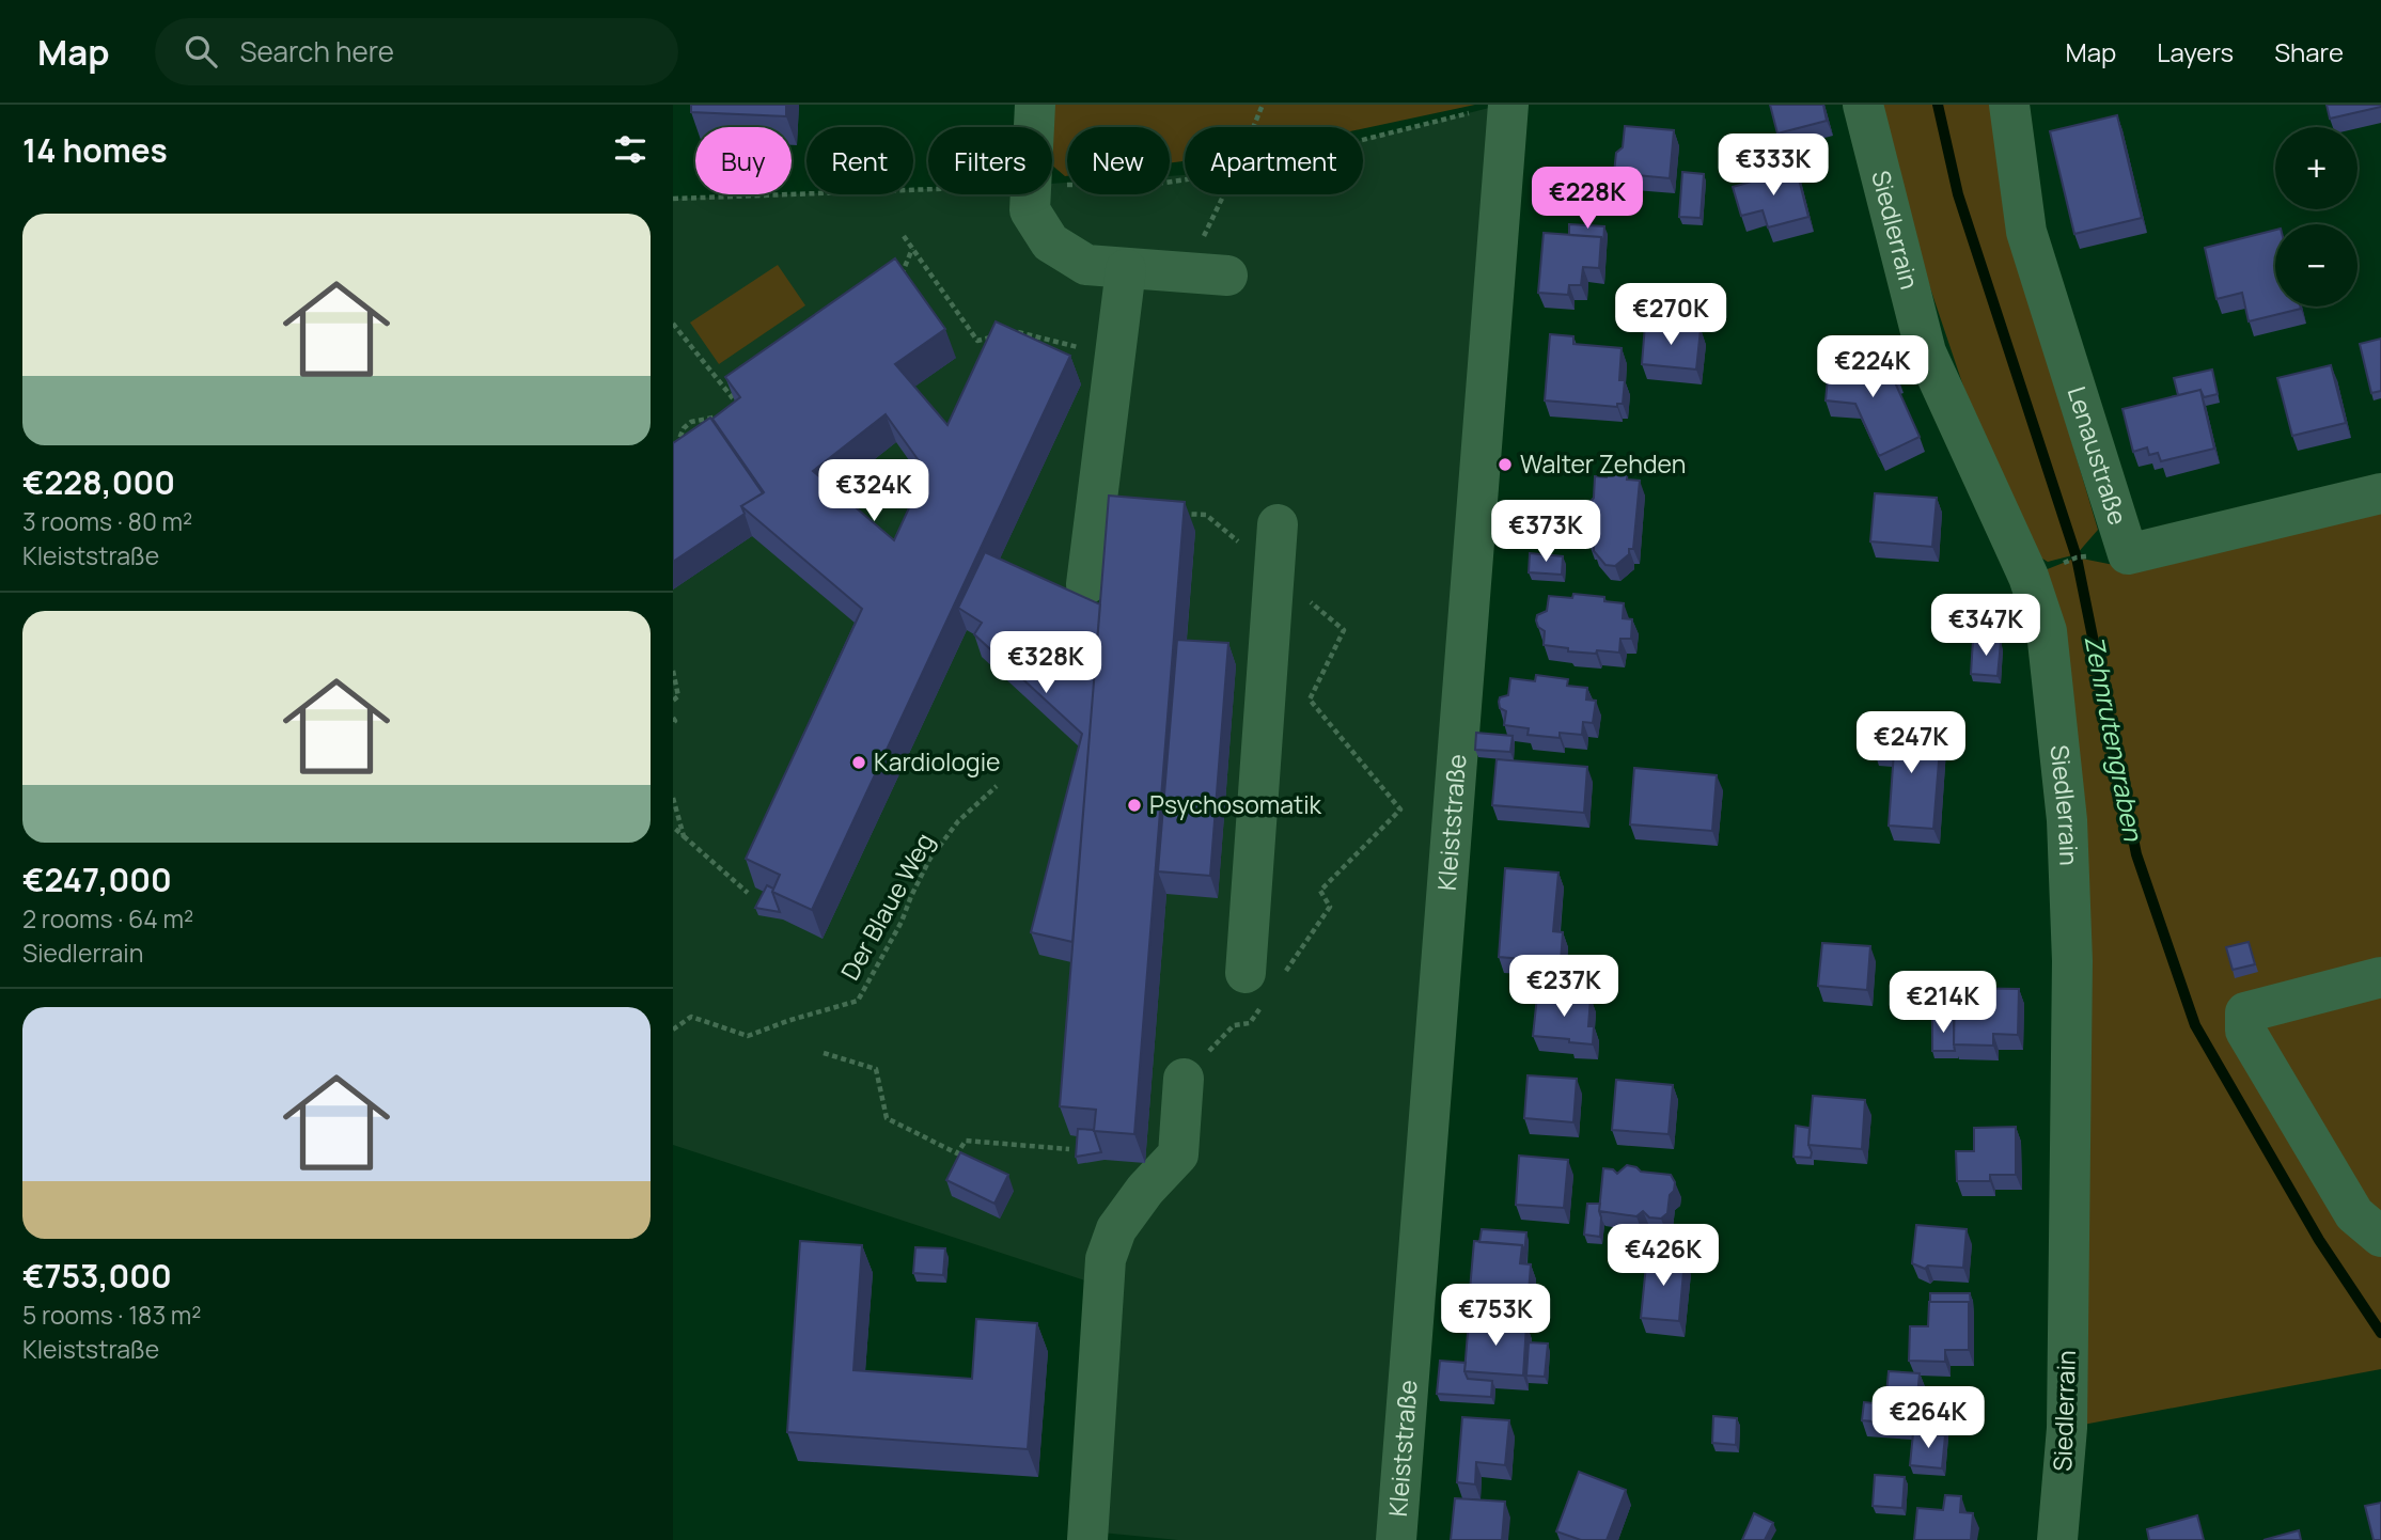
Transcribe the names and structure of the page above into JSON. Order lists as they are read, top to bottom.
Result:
{
  "streets": {
    "street": ["Siedlerrain", "Lenaustraße", "Kleiststraße"],
    "path": ["Der Blaue Weg"]
  },
  "water": ["Zehnrutengraben"],
  "places": ["Walter Zehden", "Kardiologie", "Psychosomatik"],
  "page": {
    "header": "Map",
    "search": "Search here",
    "nav": ["Map", "Layers", "Share"],
    "heading": "14 homes",
    "map_buttons": ["+", "−"],
    "chip": [
      "Buy",
      "Rent",
      "Filters",
      "New",
      "Apartment"
    ],
    "price": [
      "€333K",
      "€228K",
      "€270K",
      "€224K",
      "€324K",
      "€373K",
      "€347K",
      "€328K",
      "€247K",
      "€237K",
      "€214K",
      "€426K",
      "€753K",
      "€264K"
    ],
    "list": [
      {
        "name": "€228,000",
        "note": "3 rooms · 80 m² · Kleiststraße"
      },
      {
        "name": "€247,000",
        "note": "2 rooms · 64 m² · Siedlerrain"
      },
      {
        "name": "€753,000",
        "note": "5 rooms · 183 m² · Kleiststraße"
      }
    ]
  }
}
